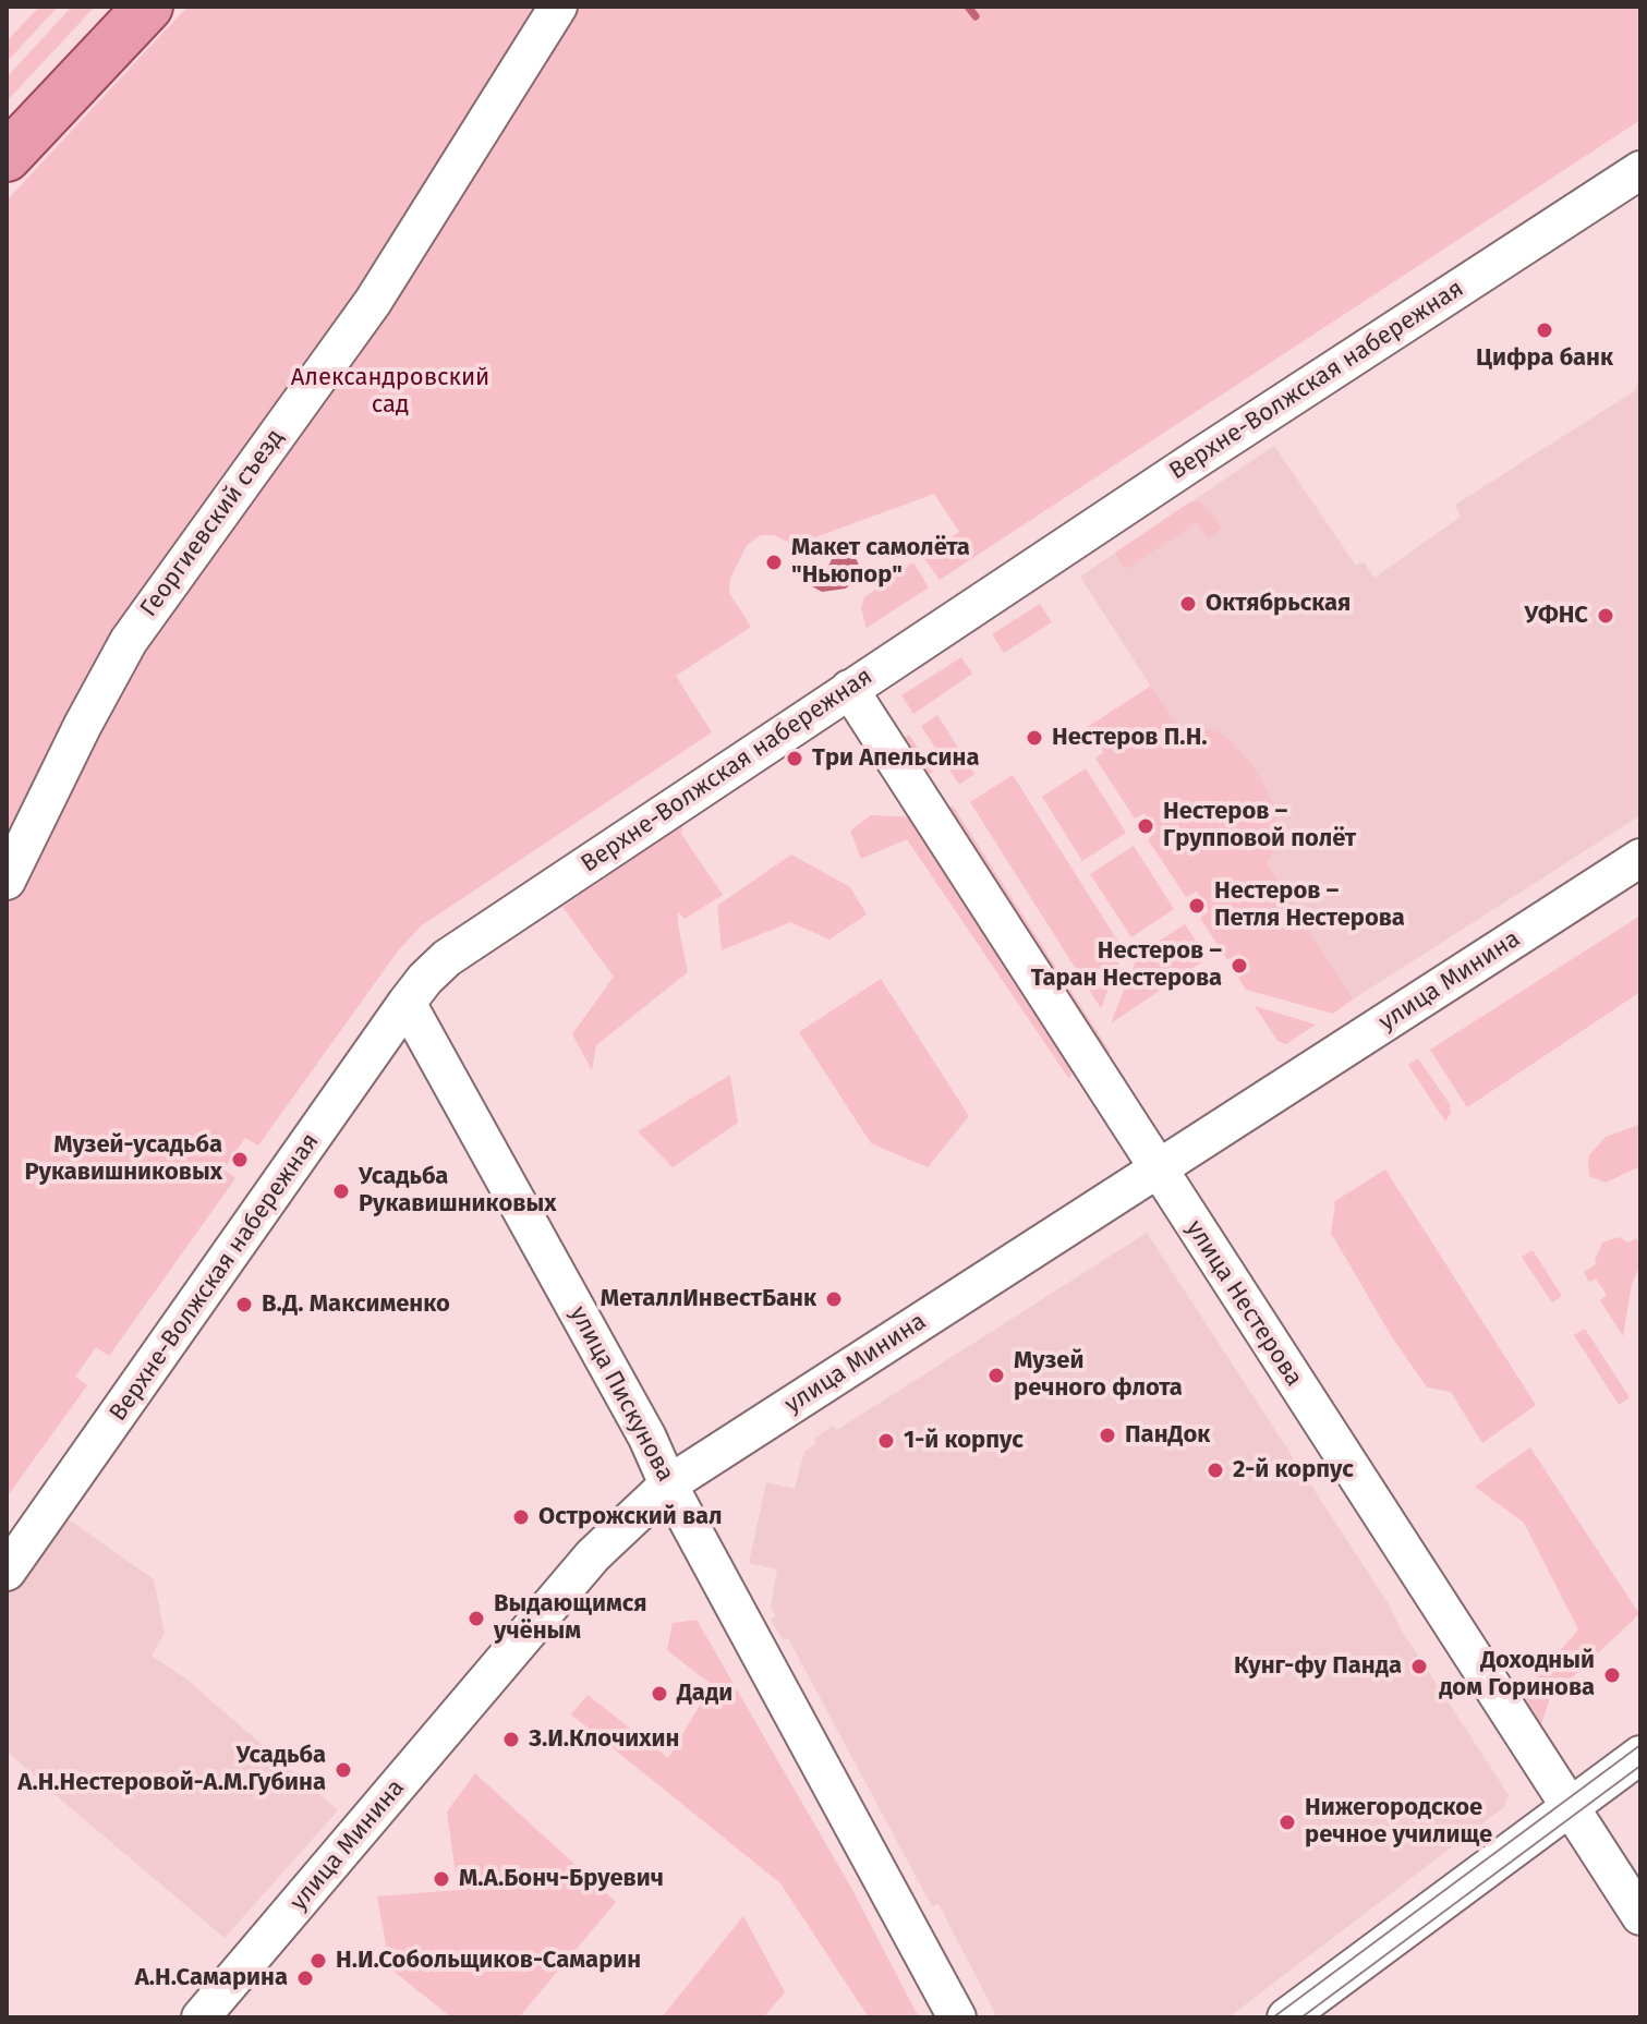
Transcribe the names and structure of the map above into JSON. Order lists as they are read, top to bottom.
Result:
{
  "streets": {
    "street": [
      "Верхне-Волжская набережная",
      "Георгиевский съезд",
      "улица Минина",
      "улица Нестерова",
      "улица Пискунова"
    ]
  },
  "crossings": [
    ["Верхне-Волжская набережная", "улица Нестерова"],
    ["Верхне-Волжская набережная", "улица Пискунова"],
    ["улица Минина", "улица Нестерова"],
    ["улица Минина", "улица Пискунова"]
  ],
  "parks": ["Александровский сад"],
  "places": [
    "Цифра банк",
    "Макет самолёта \"Ньюпор\"",
    "Октябрьская",
    "УФНС",
    "Нестеров П.Н.",
    "Три Апельсина",
    "Нестеров – Групповой полёт",
    "Нестеров – Петля Нестерова",
    "Нестеров – Таран Нестерова",
    "Музей-усадьба Рукавишниковых",
    "Усадьба Рукавишниковых",
    "МеталлИнвестБанк",
    "В.Д. Максименко",
    "Музей речного флота",
    "ПанДок",
    "1-й корпус",
    "2-й корпус",
    "Острожский вал",
    "Выдающимся учёным",
    "Кунг-фу Панда",
    "Доходный дом Горинова",
    "Дади",
    "З.И.Клочихин",
    "Усадьба А.Н.Нестеровой-А.М.Губина",
    "Нижегородское речное училище",
    "М.А.Бонч-Бруевич",
    "Н.И.Собольщиков-Самарин",
    "А.Н.Самарина"
  ]
}
